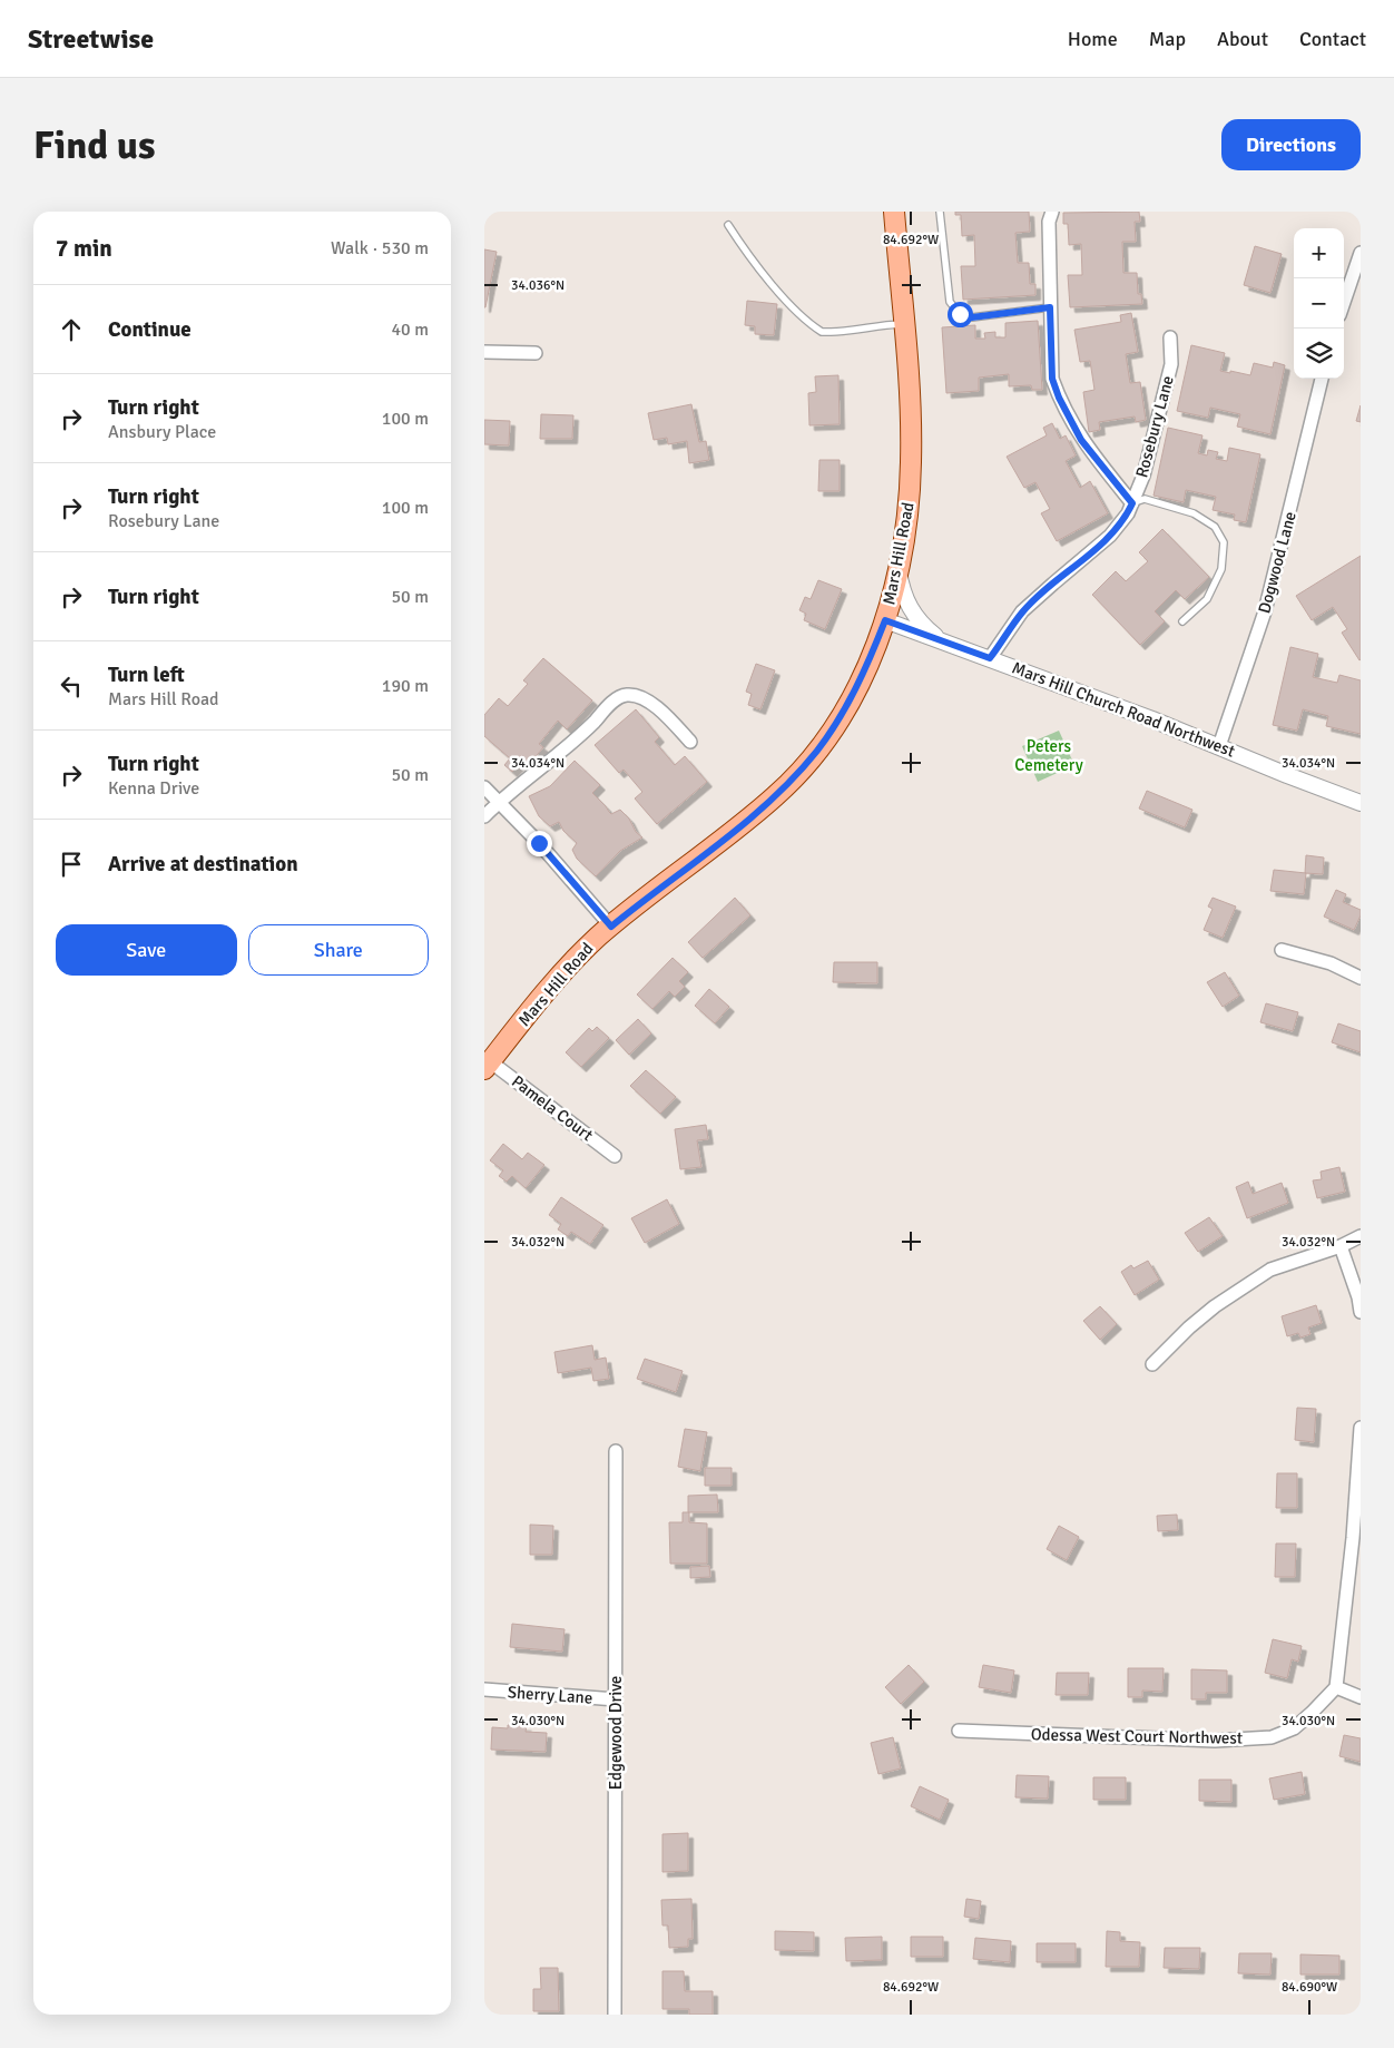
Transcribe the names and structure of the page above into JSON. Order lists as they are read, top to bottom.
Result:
{
  "streets": {
    "main road": ["Mars Hill Road"],
    "street": [
      "Rosebury Lane",
      "Dogwood Lane",
      "Mars Hill Church Road Northwest",
      "Pamela Court",
      "Sherry Lane",
      "Edgewood Drive",
      "Odessa West Court Northwest"
    ]
  },
  "crossings": [
    ["Rosebury Lane", "Mars Hill Church Road Northwest"],
    ["Mars Hill Road", "Mars Hill Church Road Northwest"],
    ["Mars Hill Road", "Pamela Court"],
    ["Dogwood Lane", "Mars Hill Church Road Northwest"],
    ["Sherry Lane", "Edgewood Drive"]
  ],
  "parks": ["Peters Cemetery"],
  "page": {
    "header": "Streetwise",
    "nav": [
      "Home",
      "Map",
      "About",
      "Contact"
    ],
    "buttons": [
      "Directions",
      ["Save", "Share"]
    ],
    "title": "Find us",
    "heading": ["7 min", "Walk · 530 m"],
    "map_buttons": ["+", "−"],
    "list": [
      ["Continue", "40 m"],
      ["Turn right", "Ansbury Place", "100 m"],
      ["Turn right", "Rosebury Lane", "100 m"],
      ["Turn right", "50 m"],
      ["Turn left", "Mars Hill Road", "190 m"],
      ["Turn right", "Kenna Drive", "50 m"],
      "Arrive at destination"
    ]
  },
  "coordinates": [
    "84.692°W",
    "34.036°N",
    "34.034°N",
    "34.032°N",
    "34.030°N",
    "84.690°W"
  ]
}
